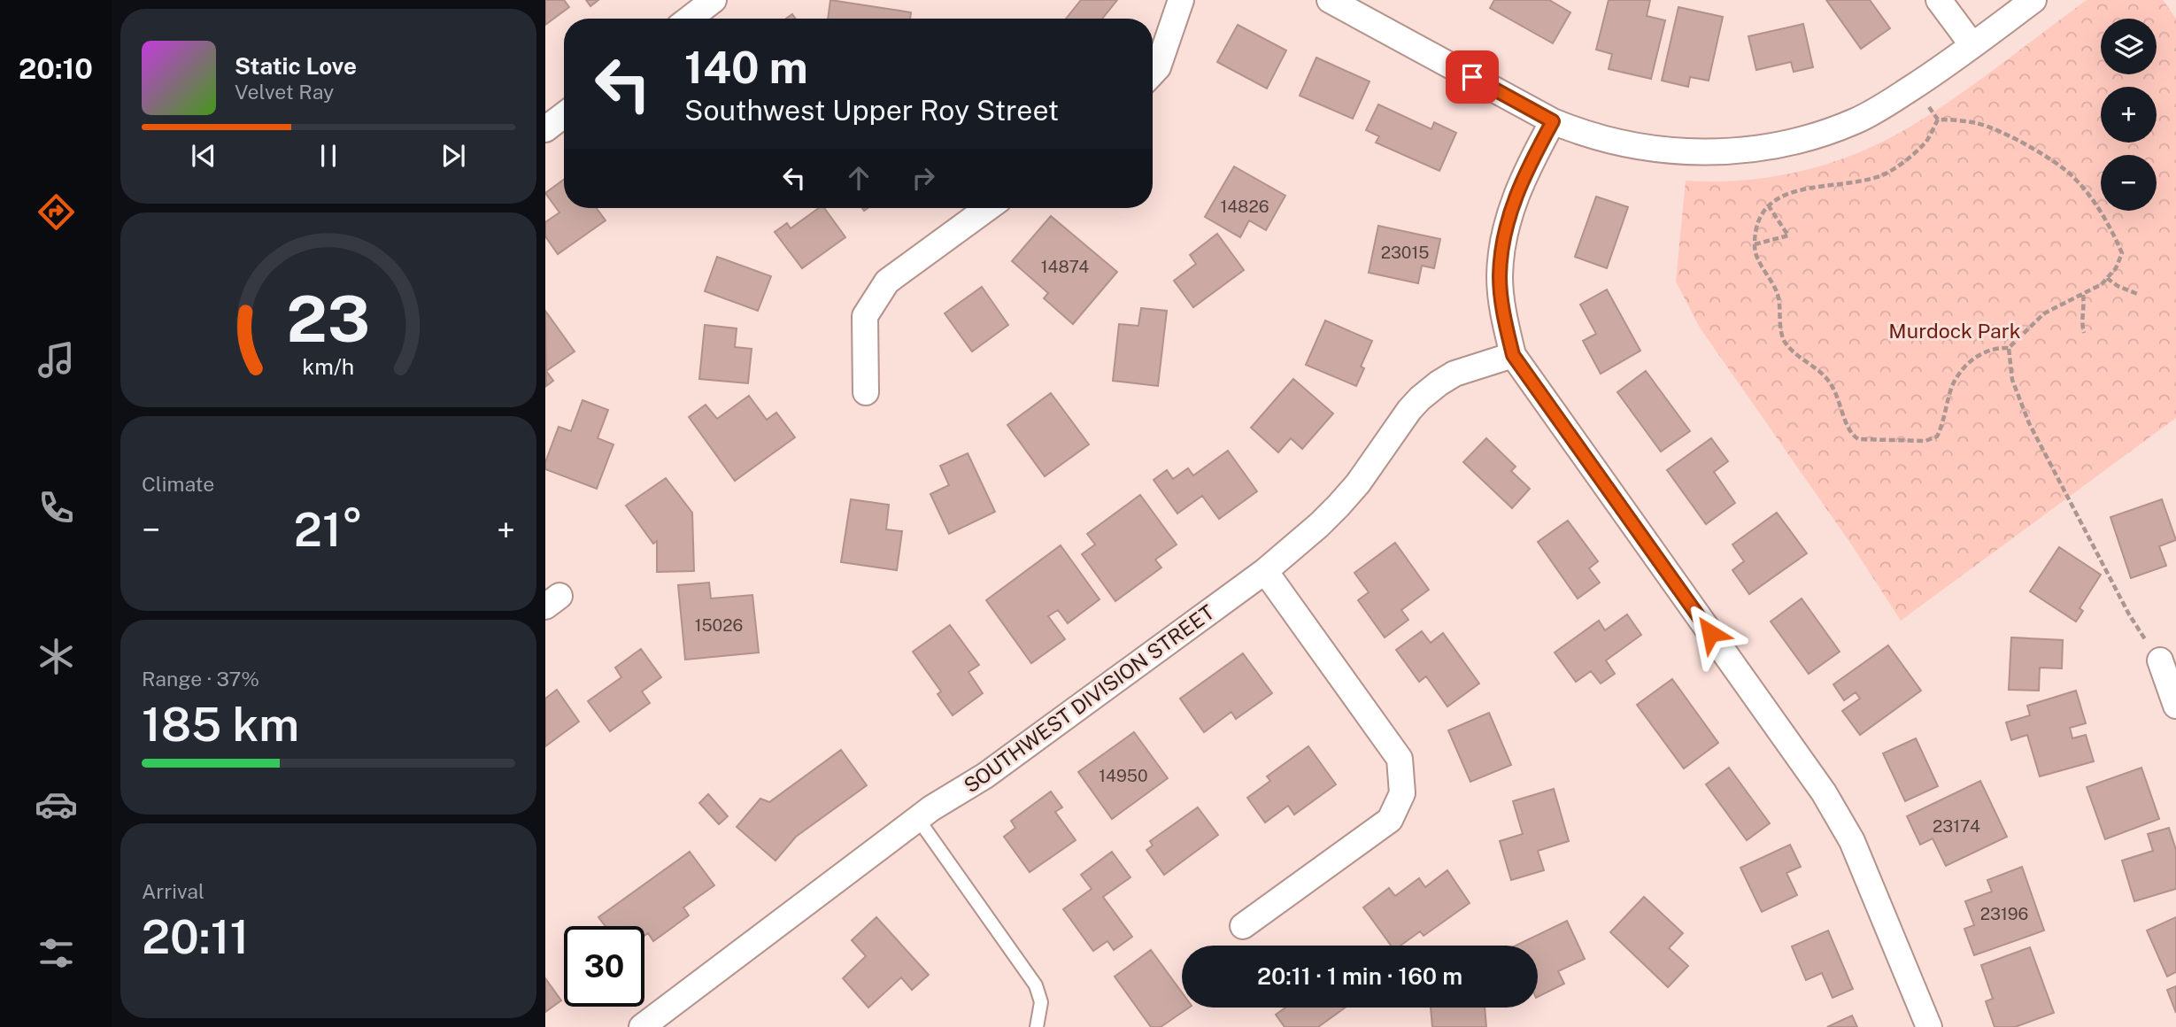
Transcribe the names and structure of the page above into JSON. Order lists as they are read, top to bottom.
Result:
{
  "streets": {
    "street": ["SOUTHWEST DIVISION STREET"]
  },
  "parks": ["Murdock Park"],
  "house_numbers": [
    "14826",
    "23015",
    "14874",
    "15026",
    "14950",
    "23174",
    "23196"
  ],
  "page": {
    "tabs": "20:10",
    "map_buttons": ["+", "−"],
    "turn": ["140 m", "Southwest Upper Roy Street"],
    "song": ["Static Love", "Velvet Ray"],
    "tile": [
      "Climate",
      ["Range · 37%", "185 km"],
      ["Arrival", "20:11"]
    ],
    "heat": ["−", "21°", "+"],
    "limit": "30",
    "trip": "20:11 · 1 min · 160 m",
    "gauge": ["23", "km/h"]
  }
}
